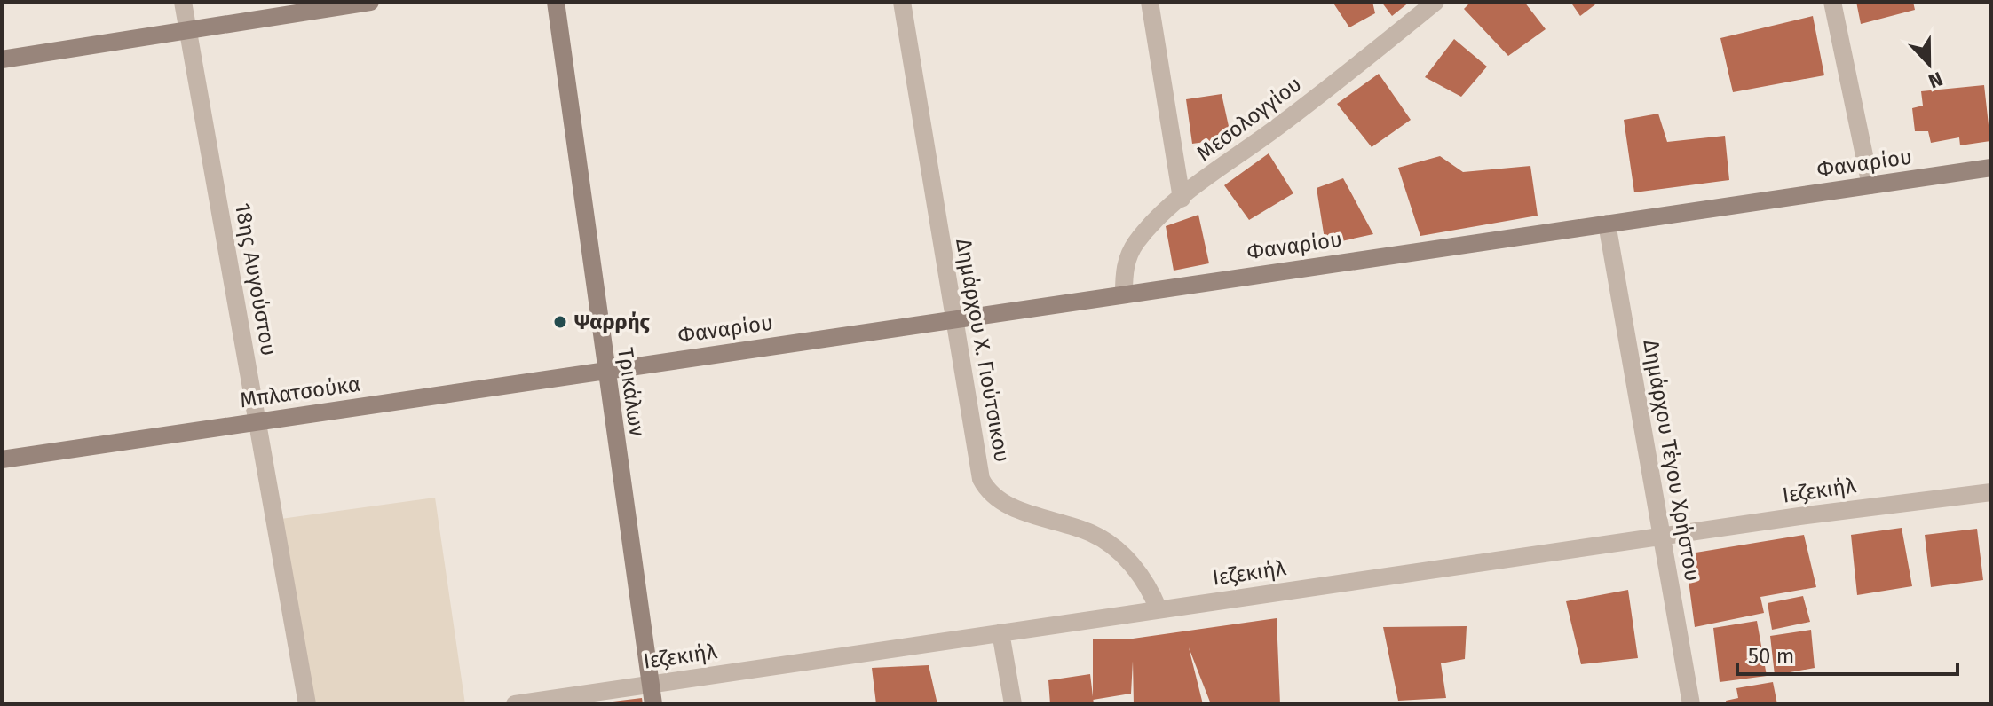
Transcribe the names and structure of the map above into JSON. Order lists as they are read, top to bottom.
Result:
{
  "streets": {
    "main road": ["Φαναρίου", "Μπλατσούκα", "Τρικάλων"],
    "street": [
      "Μεσολογγίου",
      "18ης Αυγούστου",
      "Δημάρχου Χ. Γιούτσικου",
      "Δημάρχου Τέγου Χρήστου",
      "Ιεζεκιήλ"
    ]
  },
  "crossings": [
    ["Μεσολογγίου", "Φαναρίου"],
    ["Φαναρίου", "Δημάρχου Χ. Γιούτσικου"],
    ["Φαναρίου", "Μπλατσούκα"],
    ["Φαναρίου", "Τρικάλων"],
    ["Φαναρίου", "Δημάρχου Τέγου Χρήστου"],
    ["18ης Αυγούστου", "Μπλατσούκα"],
    ["Δημάρχου Χ. Γιούτσικου", "Ιεζεκιήλ"],
    ["Μπλατσούκα", "Τρικάλων"],
    ["Τρικάλων", "Ιεζεκιήλ"],
    ["Δημάρχου Τέγου Χρήστου", "Ιεζεκιήλ"]
  ],
  "places": ["Ψαρρής"],
  "scale_bar": "50 m",
  "north": "bottom"
}
